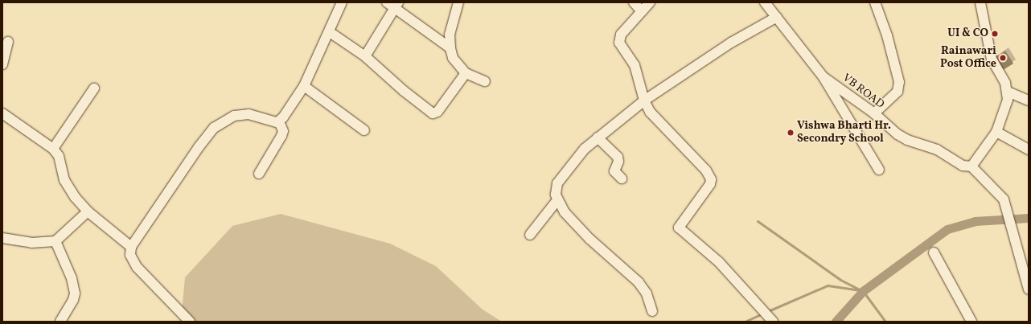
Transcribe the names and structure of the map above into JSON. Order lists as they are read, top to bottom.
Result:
{
  "streets": {
    "street": ["VB ROAD"]
  },
  "places": ["UI & CO", "Rainawari Post Office", "Vishwa Bharti Hr. Secondry School"]
}
